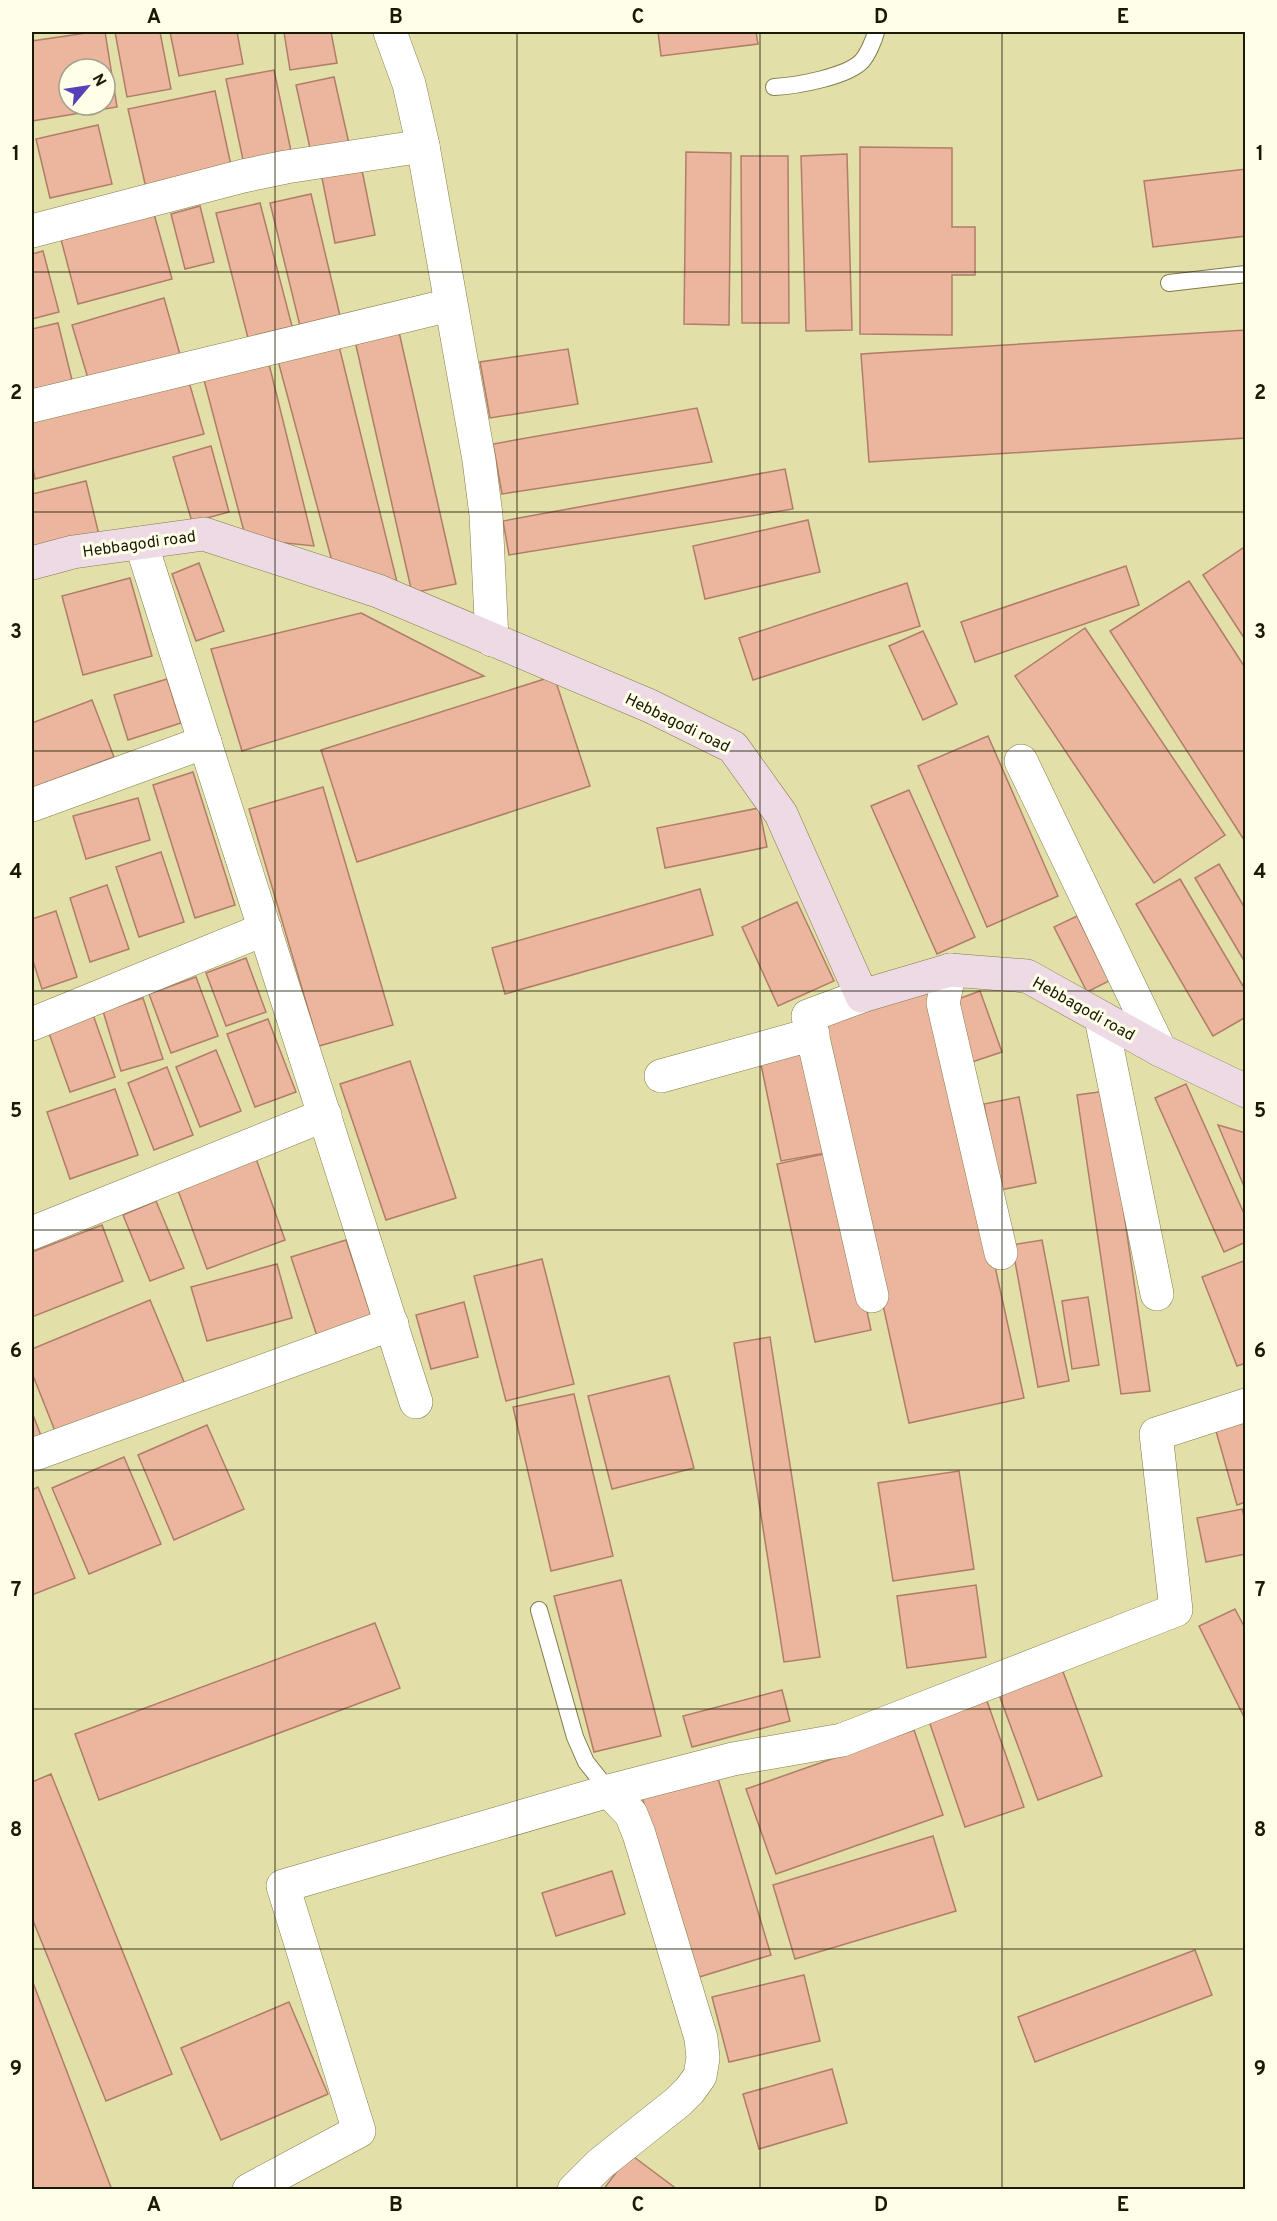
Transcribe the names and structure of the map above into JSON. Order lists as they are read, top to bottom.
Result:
{
  "streets": {
    "street": ["Hebbagodi road"]
  },
  "north": "top right",
  "grid": {
    "columns": [
      "A",
      "B",
      "C",
      "D",
      "E"
    ],
    "rows": [
      "1",
      "2",
      "3",
      "4",
      "5",
      "6",
      "7",
      "8",
      "9"
    ]
  }
}
